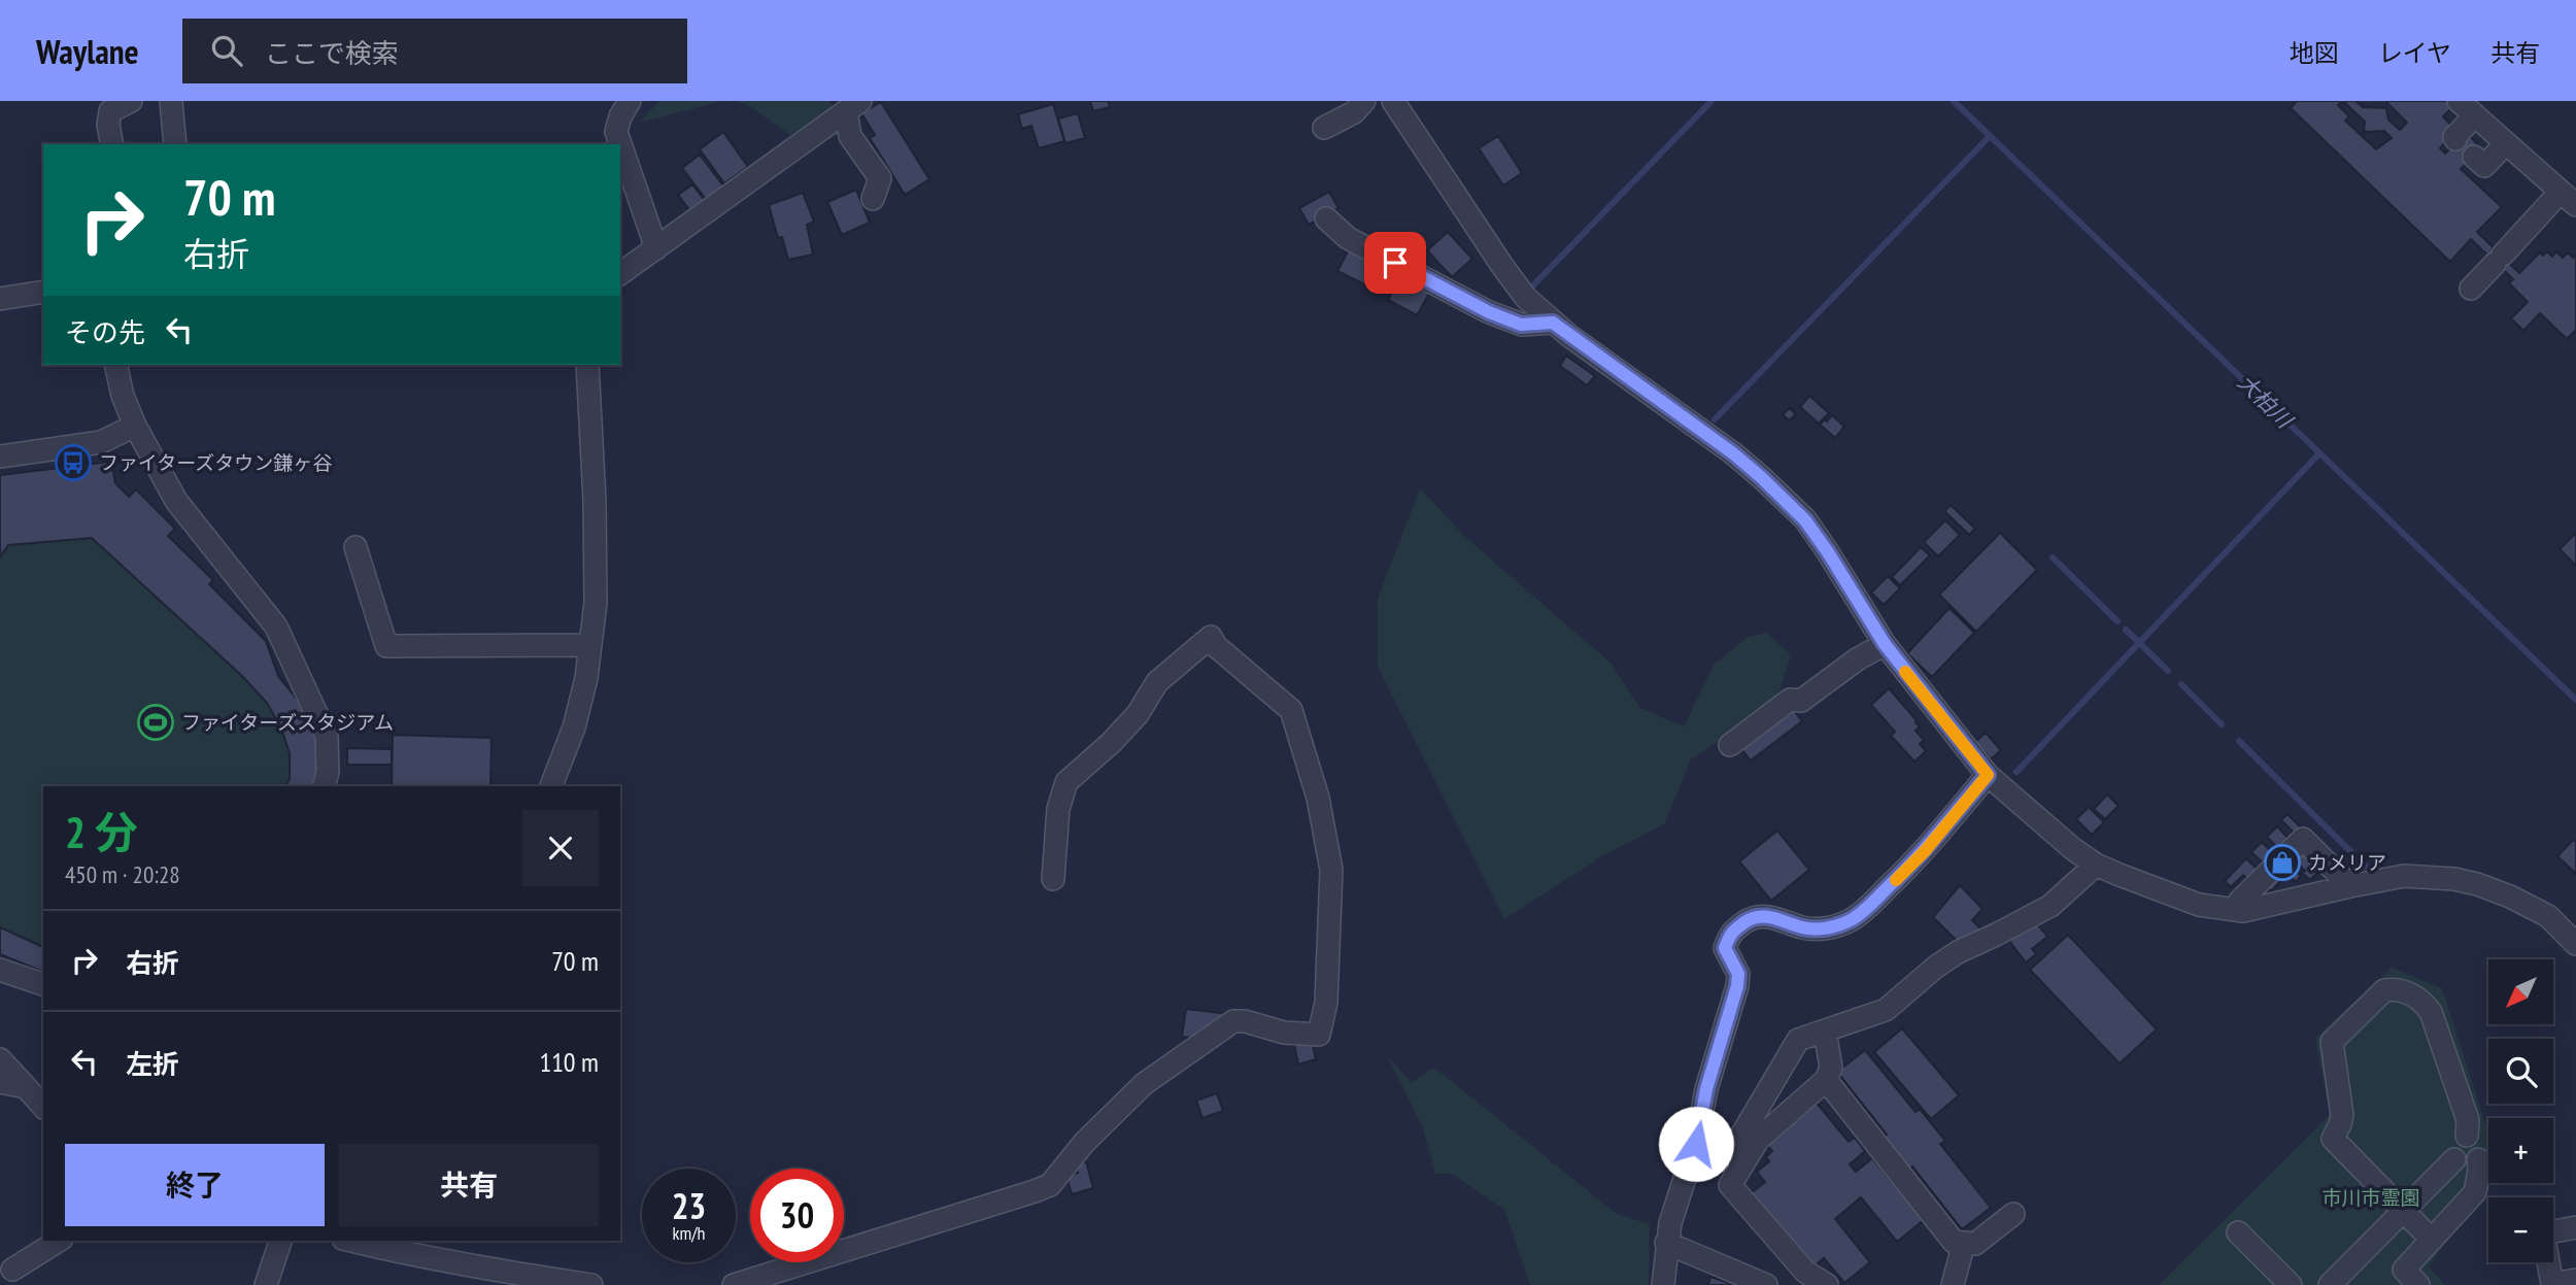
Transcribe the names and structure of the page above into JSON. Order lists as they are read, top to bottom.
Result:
{
  "water": ["大柏川"],
  "parks": ["市川市霊園"],
  "places": {
    "bus stop": ["ファイターズタウン鎌ヶ谷"],
    "sports": ["ファイターズスタジアム"],
    "shop": ["カメリア"]
  },
  "north": "bottom left",
  "page": {
    "header": "Waylane",
    "search": "ここで検索",
    "nav": ["地図", "レイヤ", "共有"],
    "turn": ["70 m", "右折"],
    "then": "その先",
    "heading": ["2 分", "450 m · 20:28"],
    "list": [
      {
        "name": "右折",
        "value": "70 m"
      },
      {
        "name": "左折",
        "value": "110 m"
      }
    ],
    "map_buttons": ["+", "−"],
    "buttons": ["終了", "共有"],
    "speed": "23 km/h",
    "limit": "30"
  }
}
